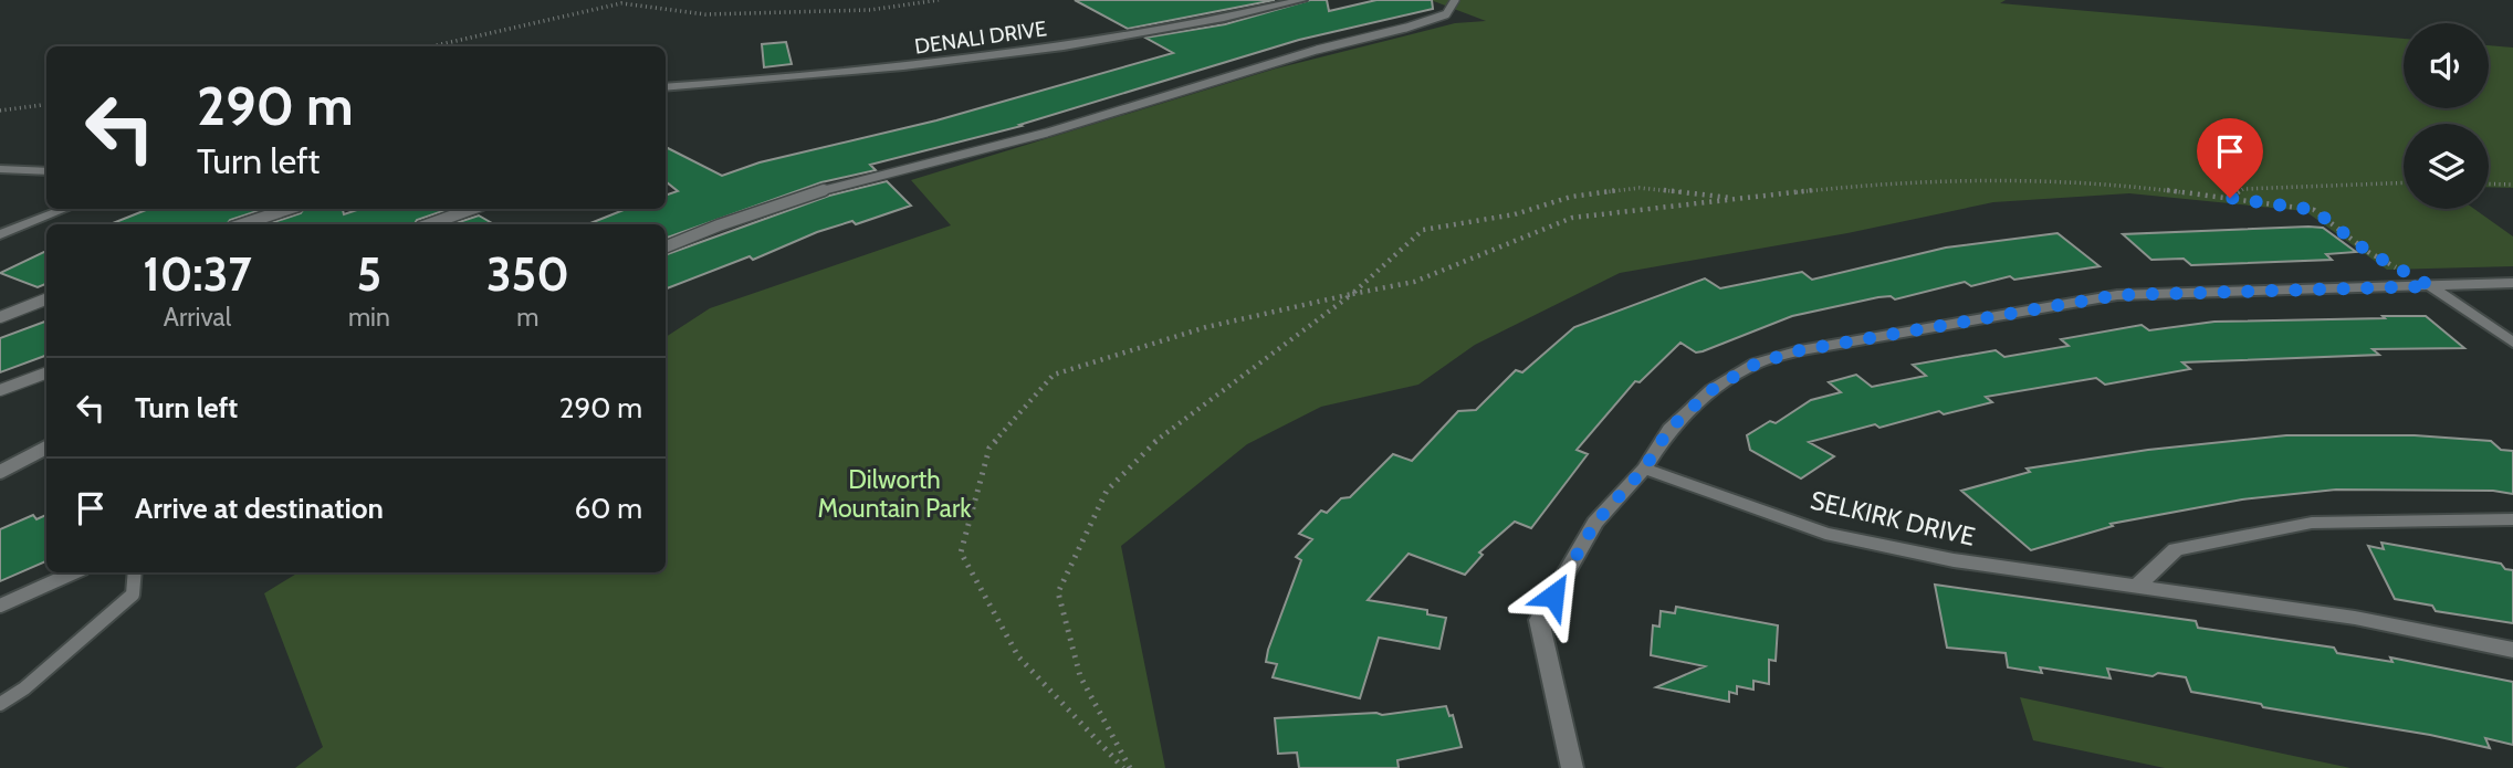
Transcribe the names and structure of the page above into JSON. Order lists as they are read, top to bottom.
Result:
{
  "streets": {
    "street": ["DENALI DRIVE", "SELKIRK DRIVE"]
  },
  "parks": ["Dilworth Mountain Park"],
  "page": {
    "turn": ["290 m", "Turn left"],
    "eta": [
      "10:37",
      "Arrival",
      "5",
      "min",
      "350",
      "m"
    ],
    "list": [
      {
        "name": "Turn left",
        "value": "290 m"
      },
      {
        "name": "Arrive at destination",
        "value": "60 m"
      }
    ]
  }
}
